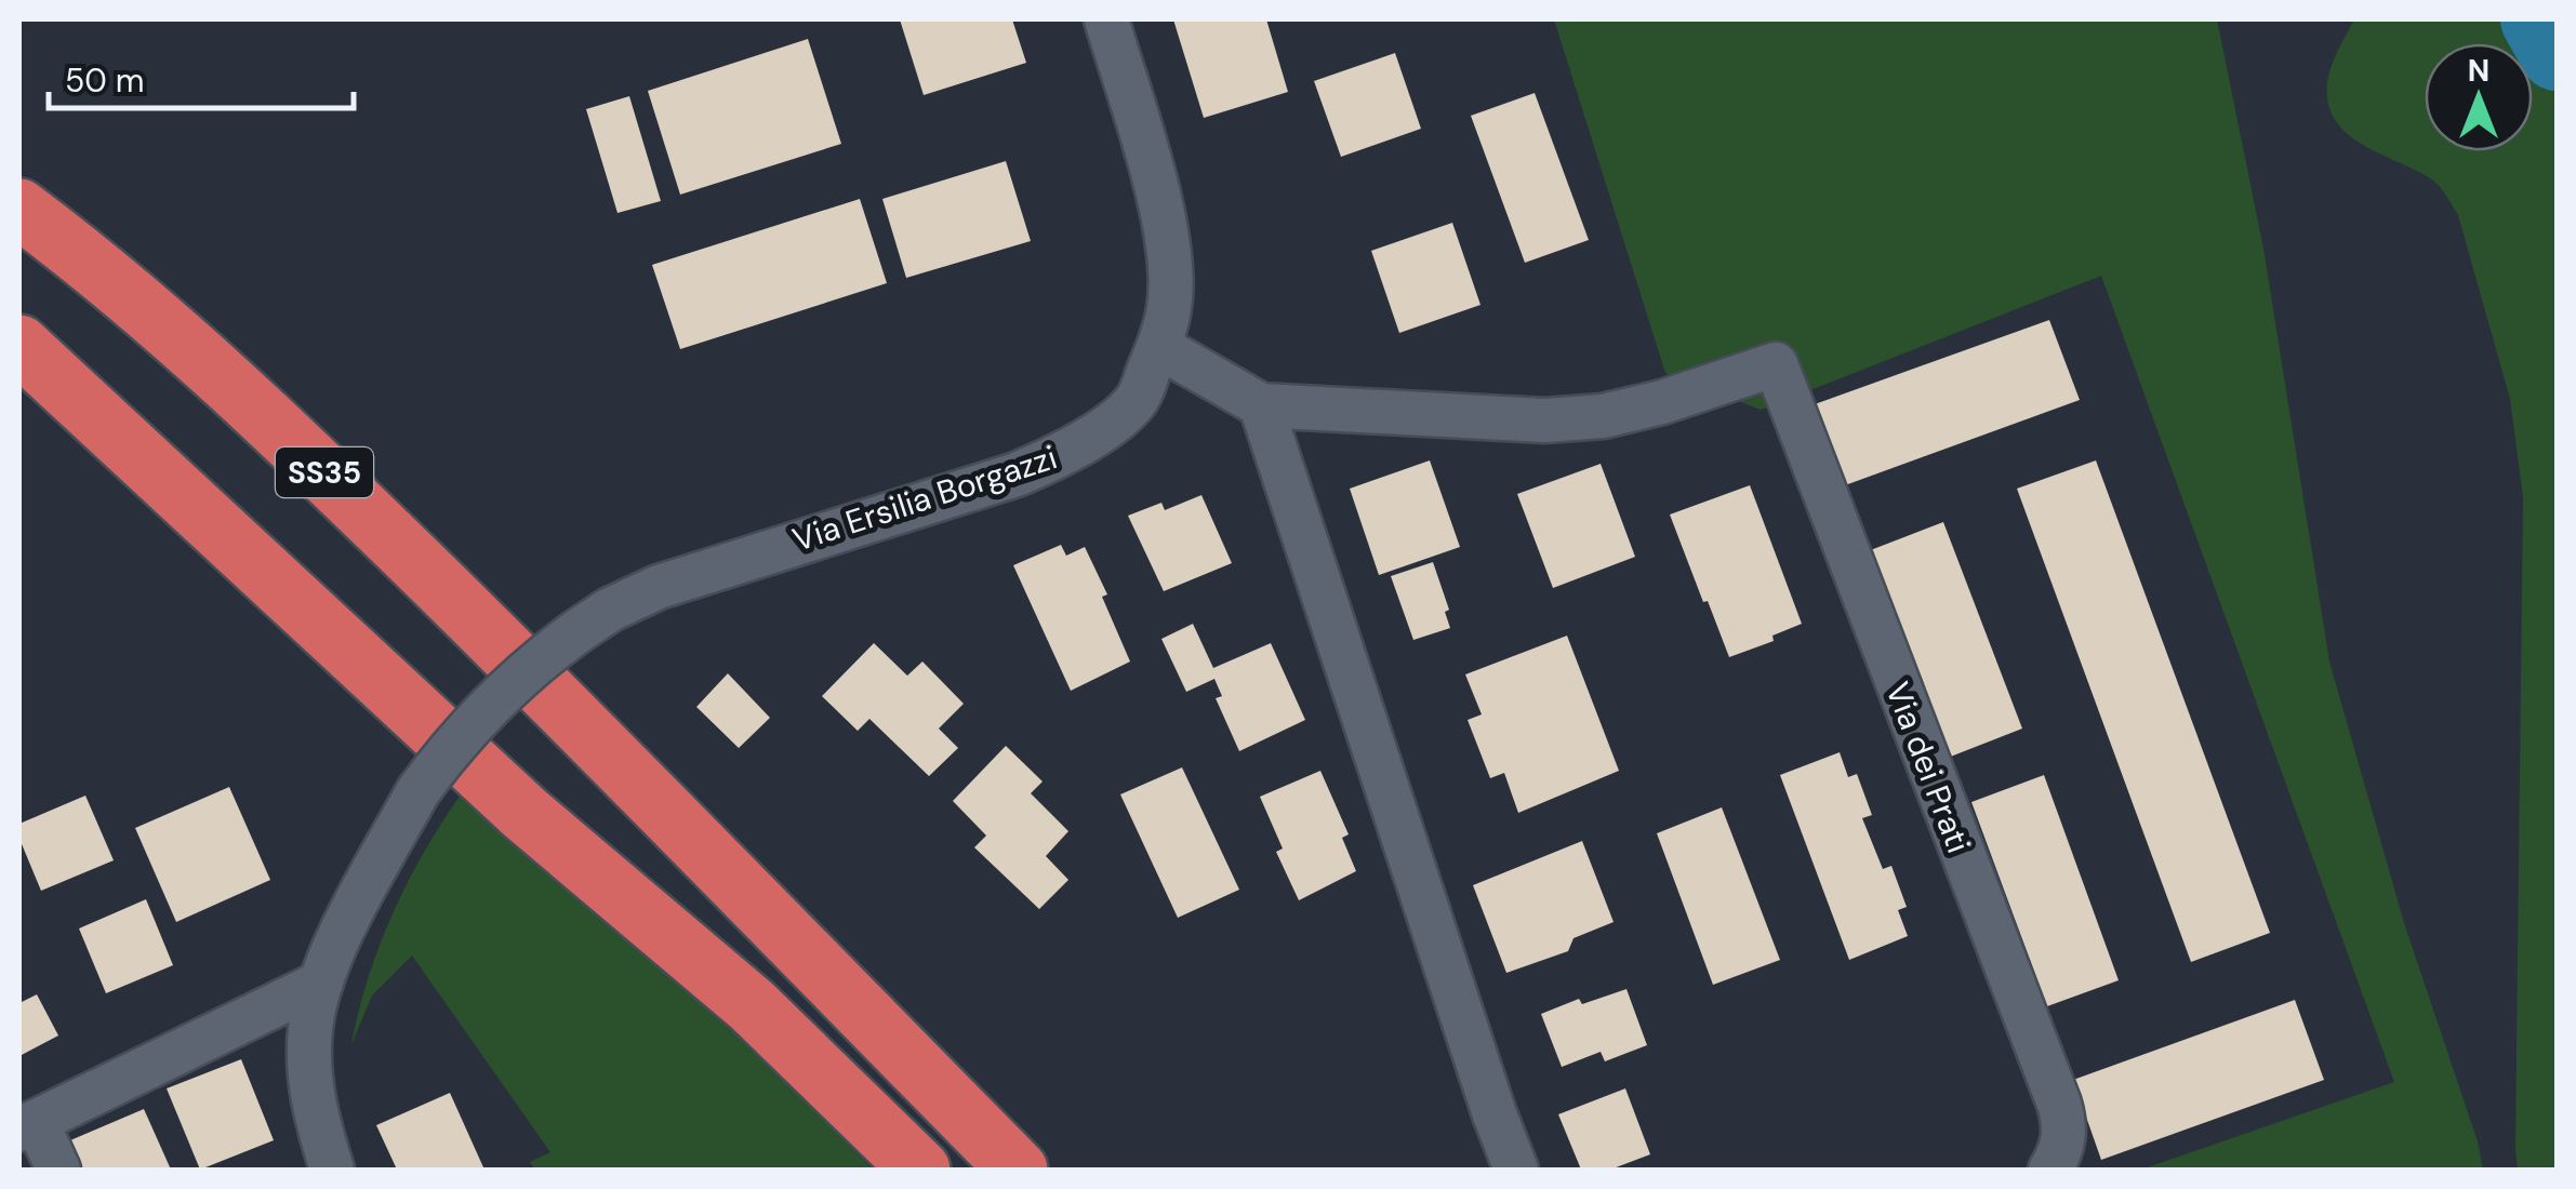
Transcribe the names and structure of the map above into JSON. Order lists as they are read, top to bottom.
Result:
{
  "streets": {
    "highway": ["SS35"],
    "street": ["Via Ersilia Borgazzi", "Via dei Prati"]
  },
  "scale_bar": "50 m",
  "north": "top"
}
